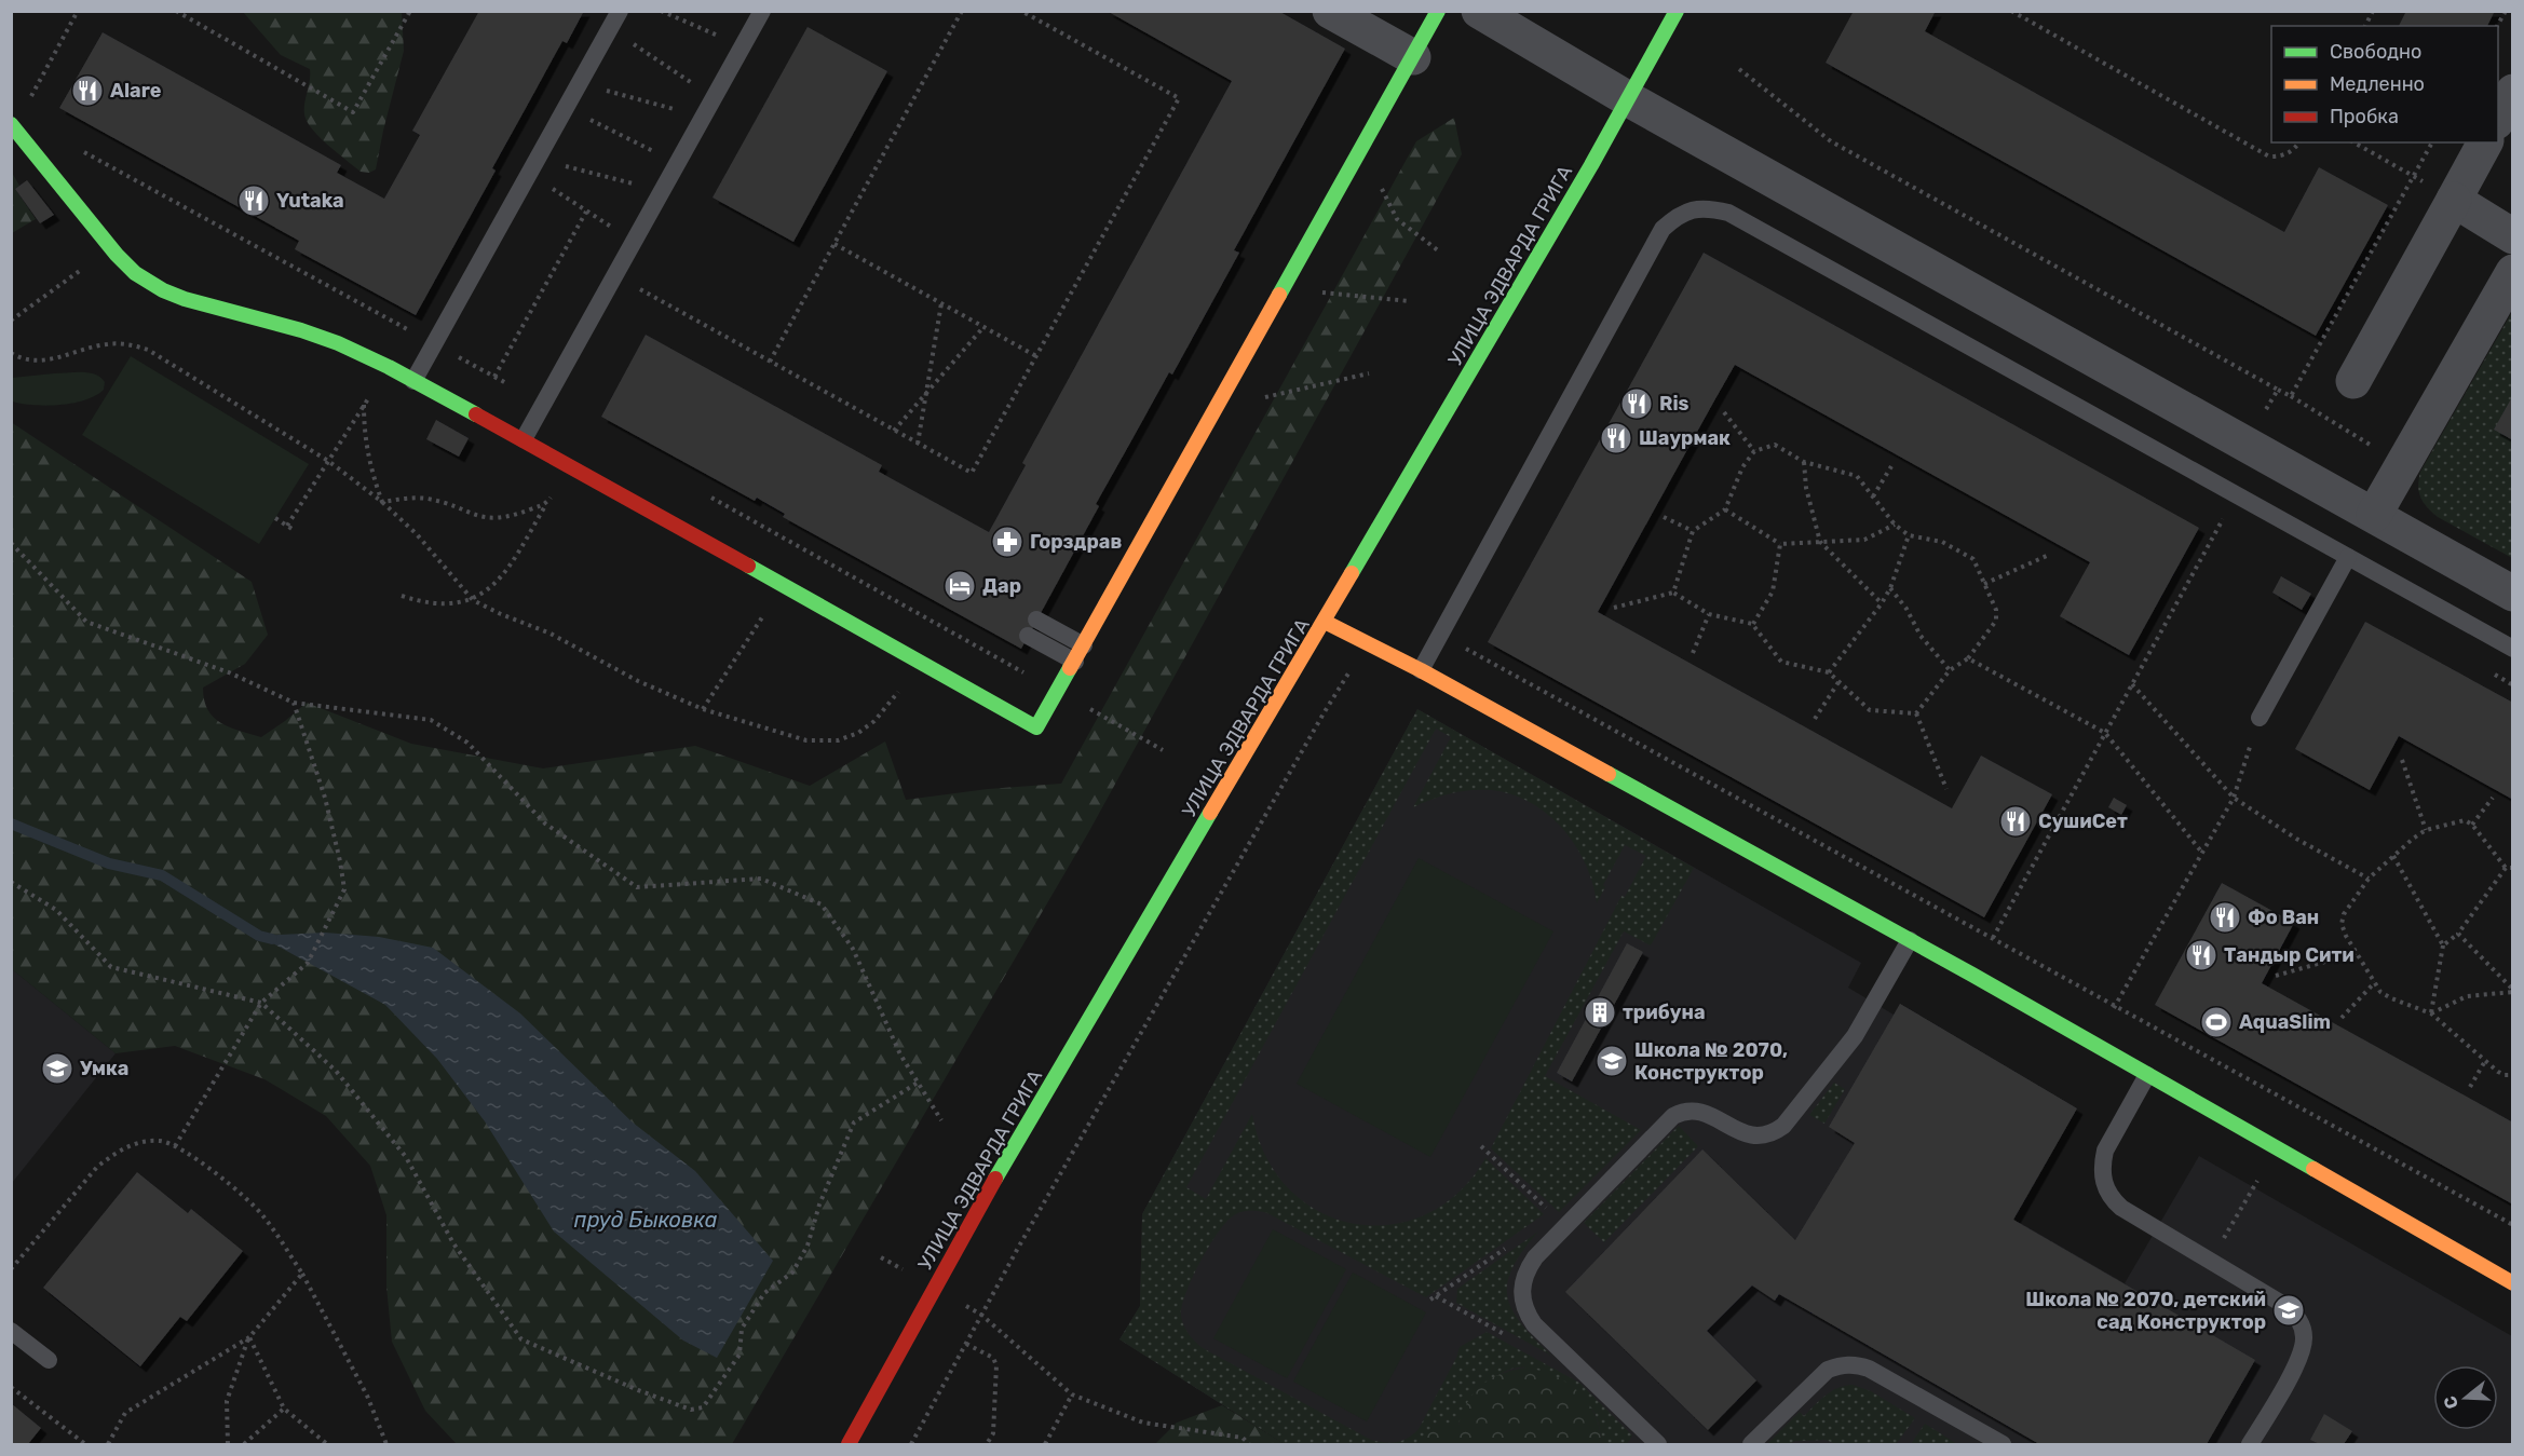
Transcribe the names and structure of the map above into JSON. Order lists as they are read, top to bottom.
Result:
{
  "streets": {
    "street": ["УЛИЦА ЭДВАРДА ГРИГА"]
  },
  "water": ["пруд Быковка"],
  "places": {
    "restaurant": [
      "Alare",
      "Yutaka",
      "Ris",
      "Шаурмак",
      "СушиСет",
      "Фо Ван",
      "Тандыр Сити"
    ],
    "pharmacy": ["Горздрав"],
    "hotel": ["Дар"],
    "building": ["трибуна"],
    "sports": ["AquaSlim"],
    "school or university": ["Школа № 2070, Конструктор", "Умка", "Школа № 2070, детский сад Конструктор"]
  },
  "legend": ["Свободно", "Медленно", "Пробка"],
  "north": "left"
}
